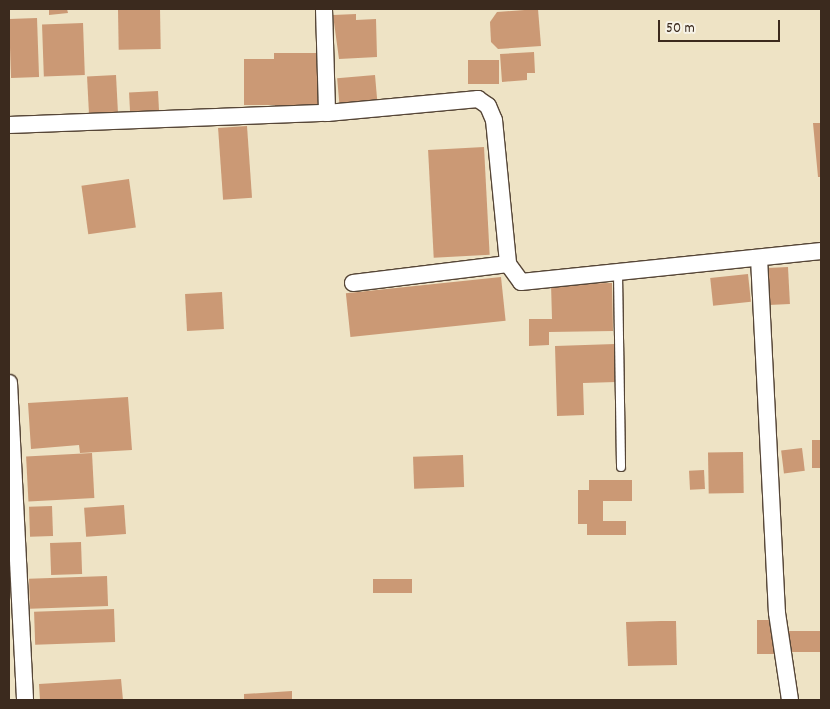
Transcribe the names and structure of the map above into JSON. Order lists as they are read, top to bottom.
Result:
{
  "scale_bar": "50 m"
}
